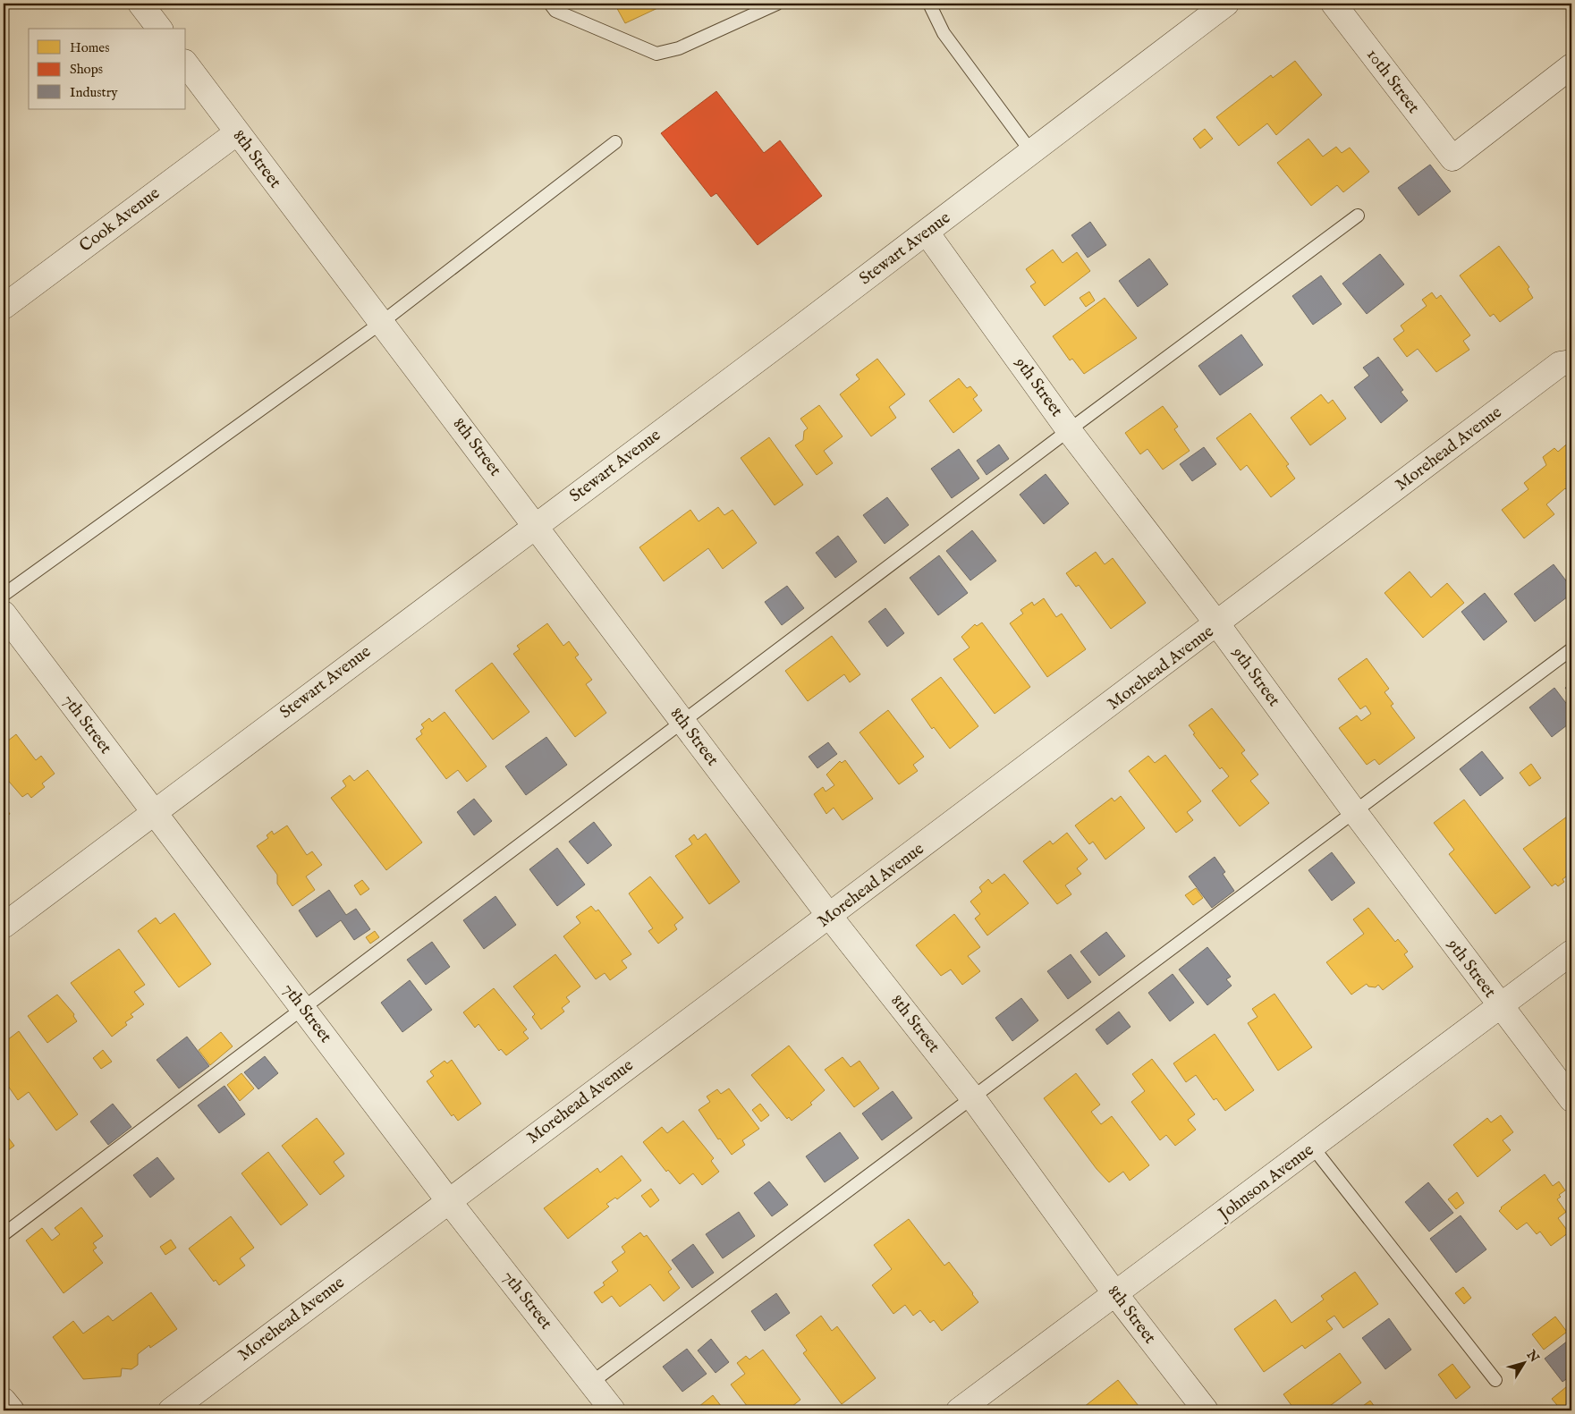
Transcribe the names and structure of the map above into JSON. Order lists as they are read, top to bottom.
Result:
{
  "streets": {
    "street": [
      "10th Street",
      "8th Street",
      "Cook Avenue",
      "Stewart Avenue",
      "9th Street",
      "Morehead Avenue",
      "7th Street",
      "Johnson Avenue"
    ]
  },
  "crossings": [
    ["8th Street", "Cook Avenue"],
    ["8th Street", "Stewart Avenue"],
    ["8th Street", "Morehead Avenue"],
    ["8th Street", "Johnson Avenue"],
    ["Stewart Avenue", "9th Street"],
    ["Stewart Avenue", "7th Street"],
    ["9th Street", "Morehead Avenue"],
    ["9th Street", "Johnson Avenue"],
    ["Morehead Avenue", "7th Street"]
  ],
  "legend": ["Homes", "Shops", "Industry"],
  "north": "top right"
}
